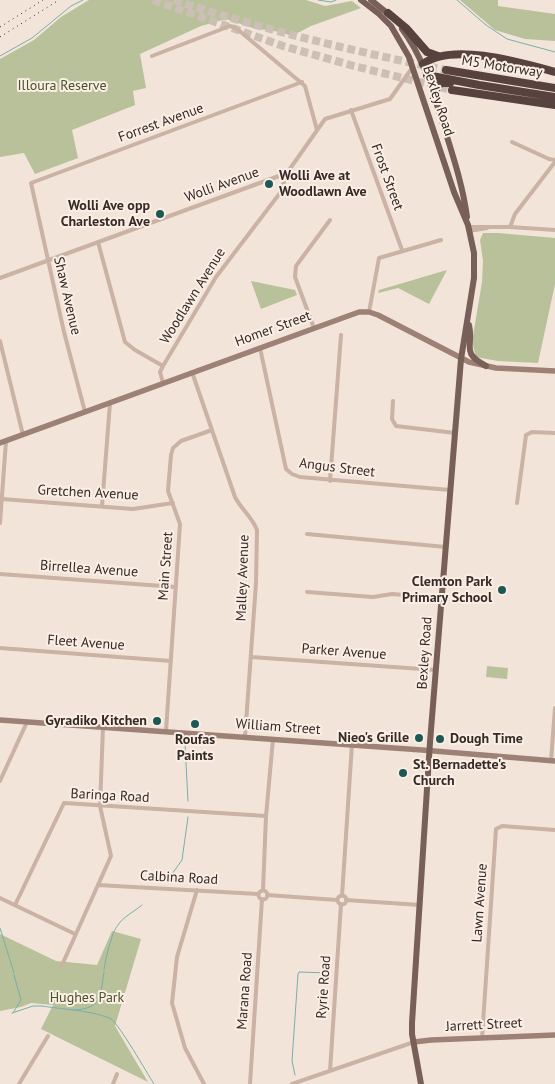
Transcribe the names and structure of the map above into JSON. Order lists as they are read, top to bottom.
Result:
{
  "streets": {
    "highway": ["M5 Motorway"],
    "main road": ["Bexley Road"],
    "street": [
      "Forrest Avenue",
      "Frost Street",
      "Wolli Avenue",
      "Shaw Avenue",
      "Woodlawn Avenue",
      "Homer Street",
      "Angus Street",
      "Gretchen Avenue",
      "Main Street",
      "Birrellea Avenue",
      "Malley Avenue",
      "Fleet Avenue",
      "Parker Avenue",
      "William Street",
      "Baringa Road",
      "Calbina Road",
      "Lawn Avenue",
      "Ryrie Road",
      "Marana Road",
      "Jarrett Street"
    ]
  },
  "crossings": [
    ["Bexley Road", "Wolli Avenue"],
    ["Bexley Road", "Angus Street"],
    ["Bexley Road", "Parker Avenue"],
    ["Bexley Road", "William Street"],
    ["Bexley Road", "Jarrett Street"],
    ["Forrest Avenue", "Shaw Avenue"],
    ["Frost Street", "Wolli Avenue"],
    ["Wolli Avenue", "Shaw Avenue"],
    ["Wolli Avenue", "Woodlawn Avenue"],
    ["Shaw Avenue", "Homer Street"],
    ["Woodlawn Avenue", "Homer Street"],
    ["Homer Street", "Angus Street"],
    ["Homer Street", "Malley Avenue"],
    ["Gretchen Avenue", "Main Street"],
    ["Main Street", "Birrellea Avenue"],
    ["Main Street", "Malley Avenue"],
    ["Main Street", "Fleet Avenue"],
    ["Main Street", "William Street"],
    ["Malley Avenue", "Parker Avenue"],
    ["Malley Avenue", "William Street"],
    ["Lawn Avenue", "Jarrett Street"]
  ],
  "parks": ["Illoura Reserve", "Hughes Park"],
  "places": [
    "Wolli Ave at Woodlawn Ave",
    "Wolli Ave opp Charleston Ave",
    "Clemton Park Primary School",
    "Gyradiko Kitchen",
    "Roufas Paints",
    "Nieo's Grille",
    "Dough Time",
    "St. Bernadette's Church"
  ]
}
